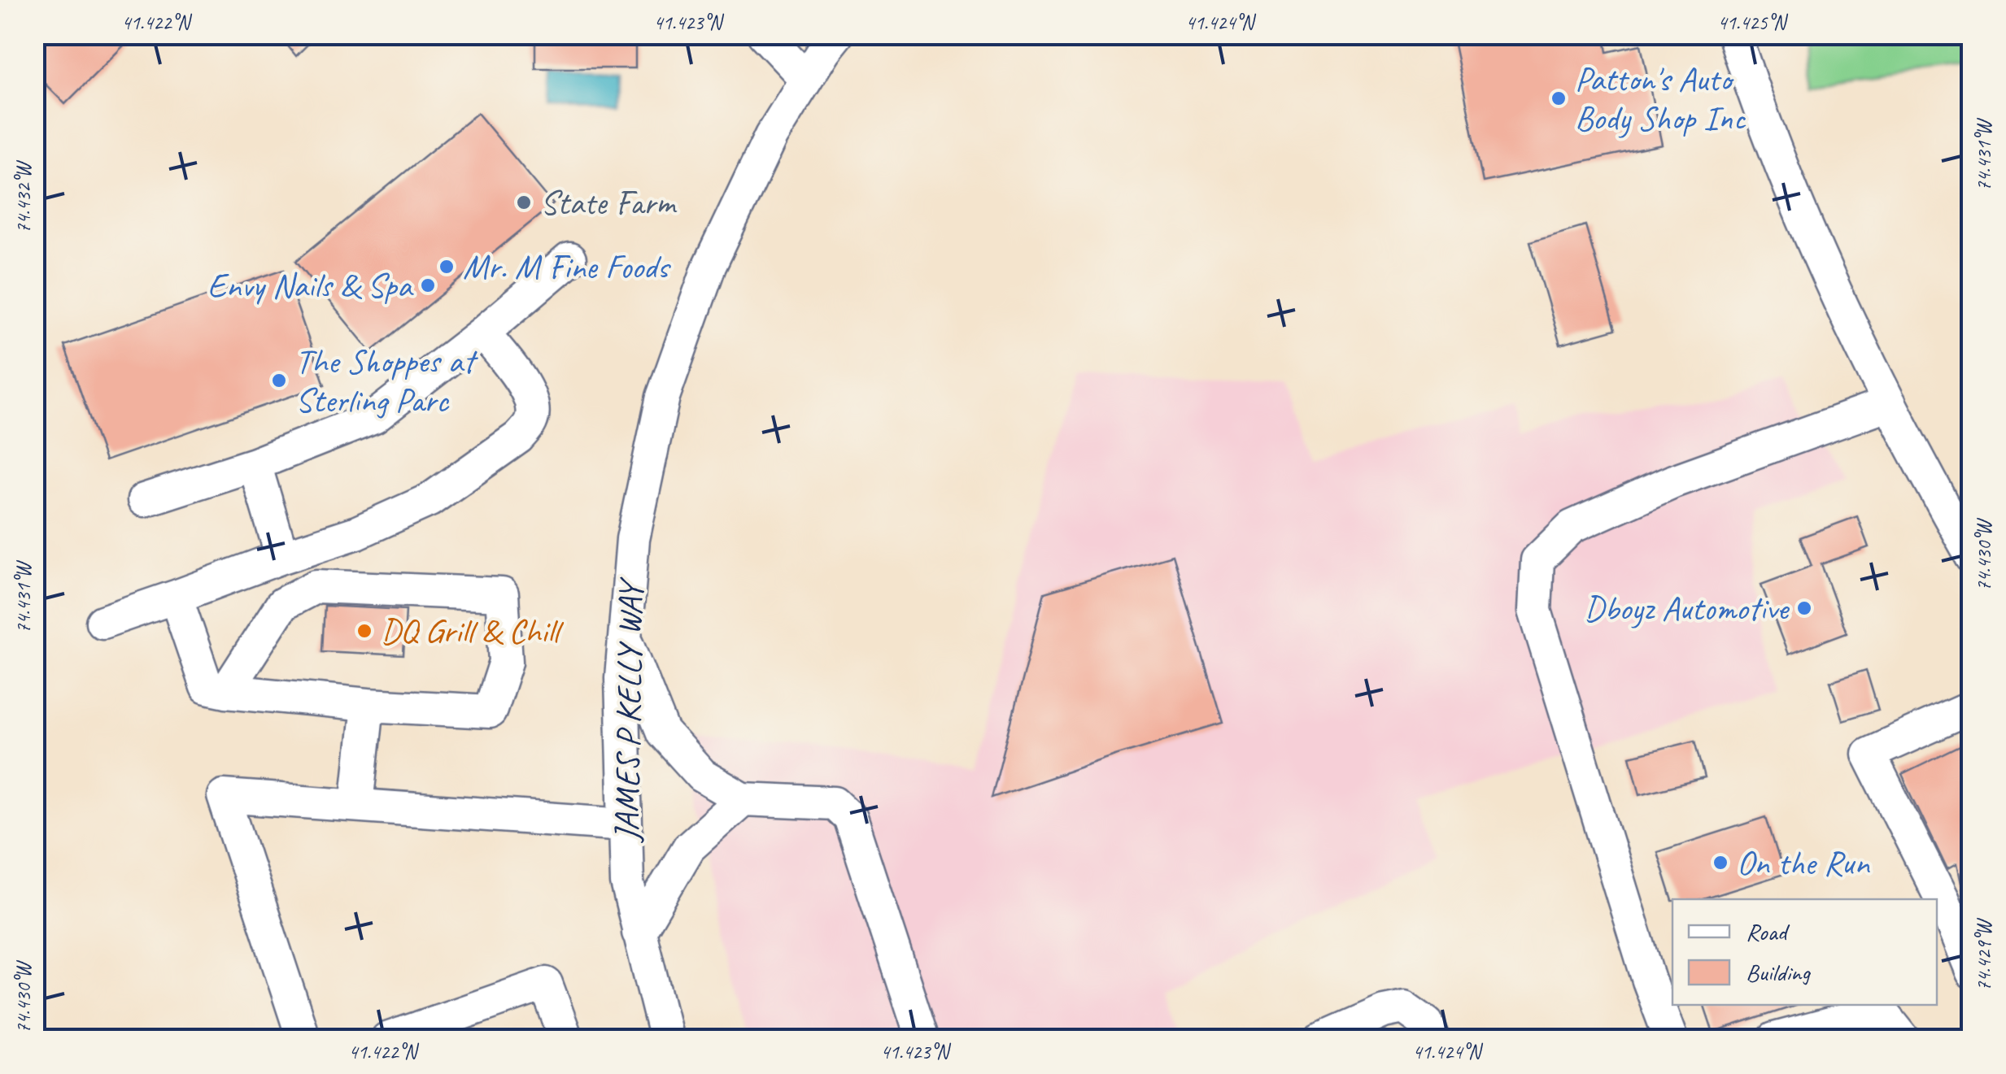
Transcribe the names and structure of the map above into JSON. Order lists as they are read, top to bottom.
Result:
{
  "streets": {
    "street": ["JAMES P KELLY WAY"]
  },
  "places": [
    "Patton's Auto Body Shop Inc",
    "State Farm",
    "Mr. M Fine Foods",
    "Envy Nails & Spa",
    "The Shoppes at Sterling Parc",
    "Dboyz Automotive",
    "DQ Grill & Chill",
    "On the Run"
  ],
  "legend": ["Road", "Building"],
  "coordinates": [
    "41.422°N",
    "41.423°N",
    "41.424°N",
    "41.425°N",
    "74.431°W",
    "74.432°W",
    "74.430°W",
    "74.429°W"
  ]
}
